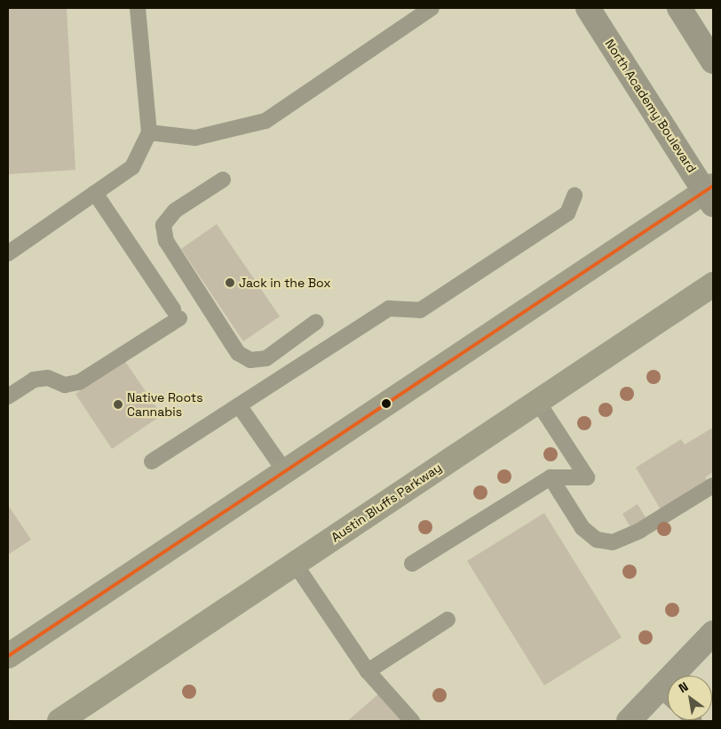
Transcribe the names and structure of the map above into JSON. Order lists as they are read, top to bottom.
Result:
{
  "streets": {
    "highway": ["North Academy Boulevard"],
    "main road": ["Austin Bluffs Parkway"]
  },
  "places": ["Jack in the Box", "Native Roots Cannabis"],
  "north": "top left"
}
